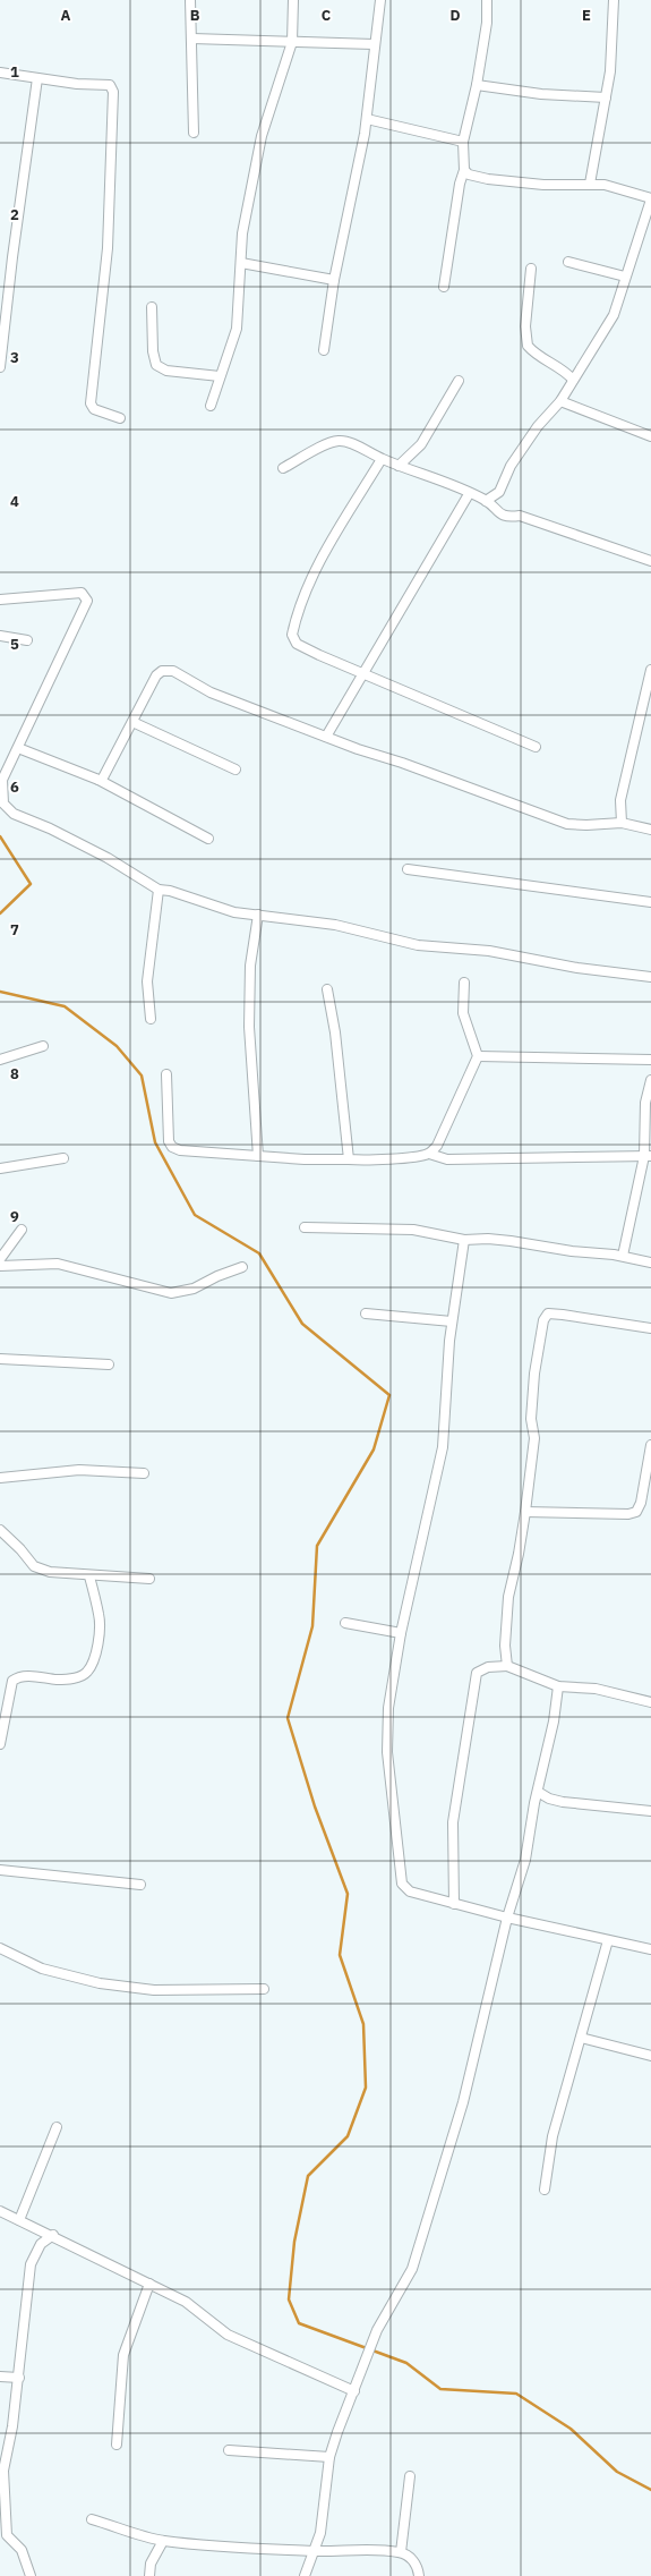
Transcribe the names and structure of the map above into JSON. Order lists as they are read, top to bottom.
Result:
{
  "grid": {
    "columns": [
      "A",
      "B",
      "C",
      "D",
      "E"
    ],
    "rows": [
      "1",
      "2",
      "3",
      "4",
      "5",
      "6",
      "7",
      "8",
      "9"
    ]
  }
}
